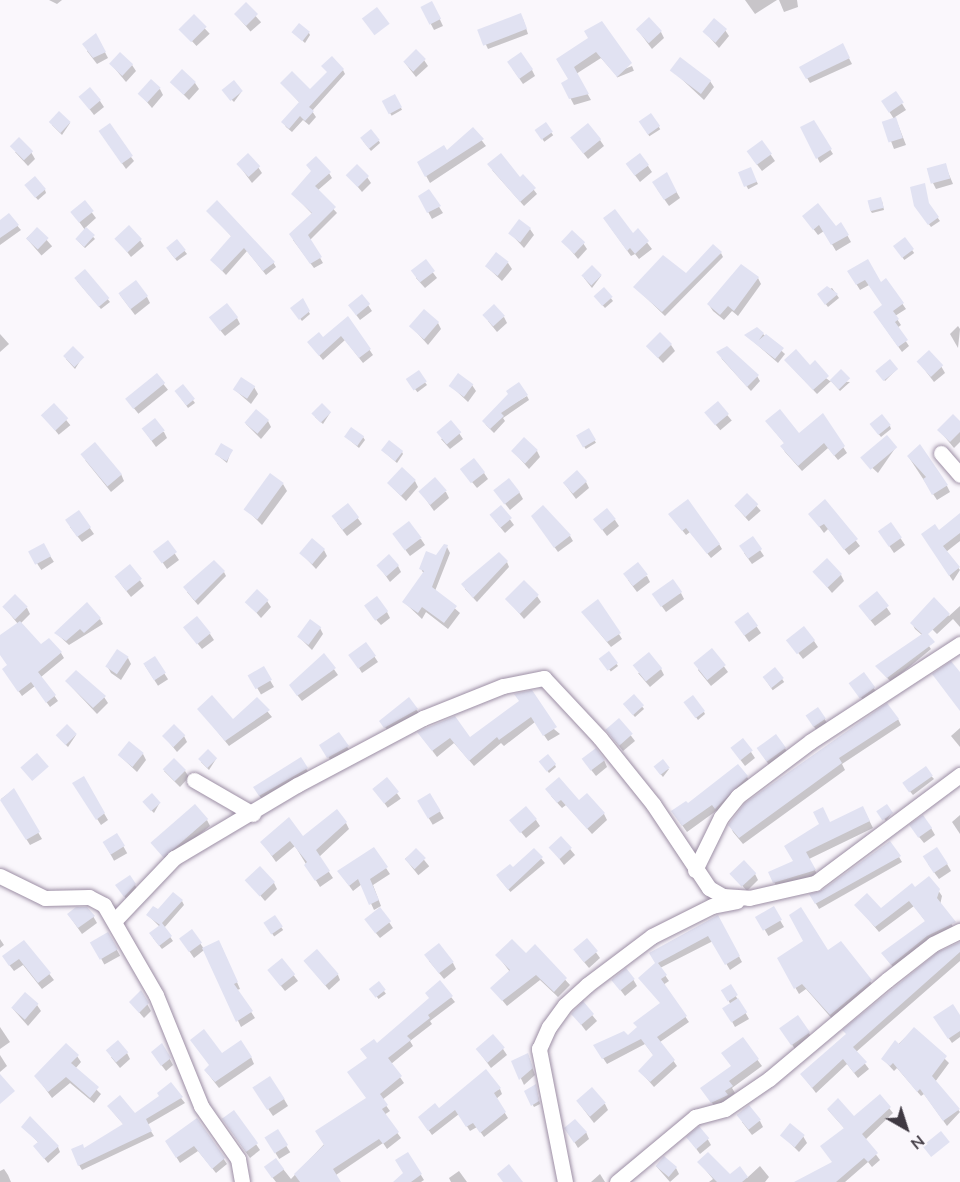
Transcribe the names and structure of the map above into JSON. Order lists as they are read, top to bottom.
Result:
{
  "north": "bottom right"
}
